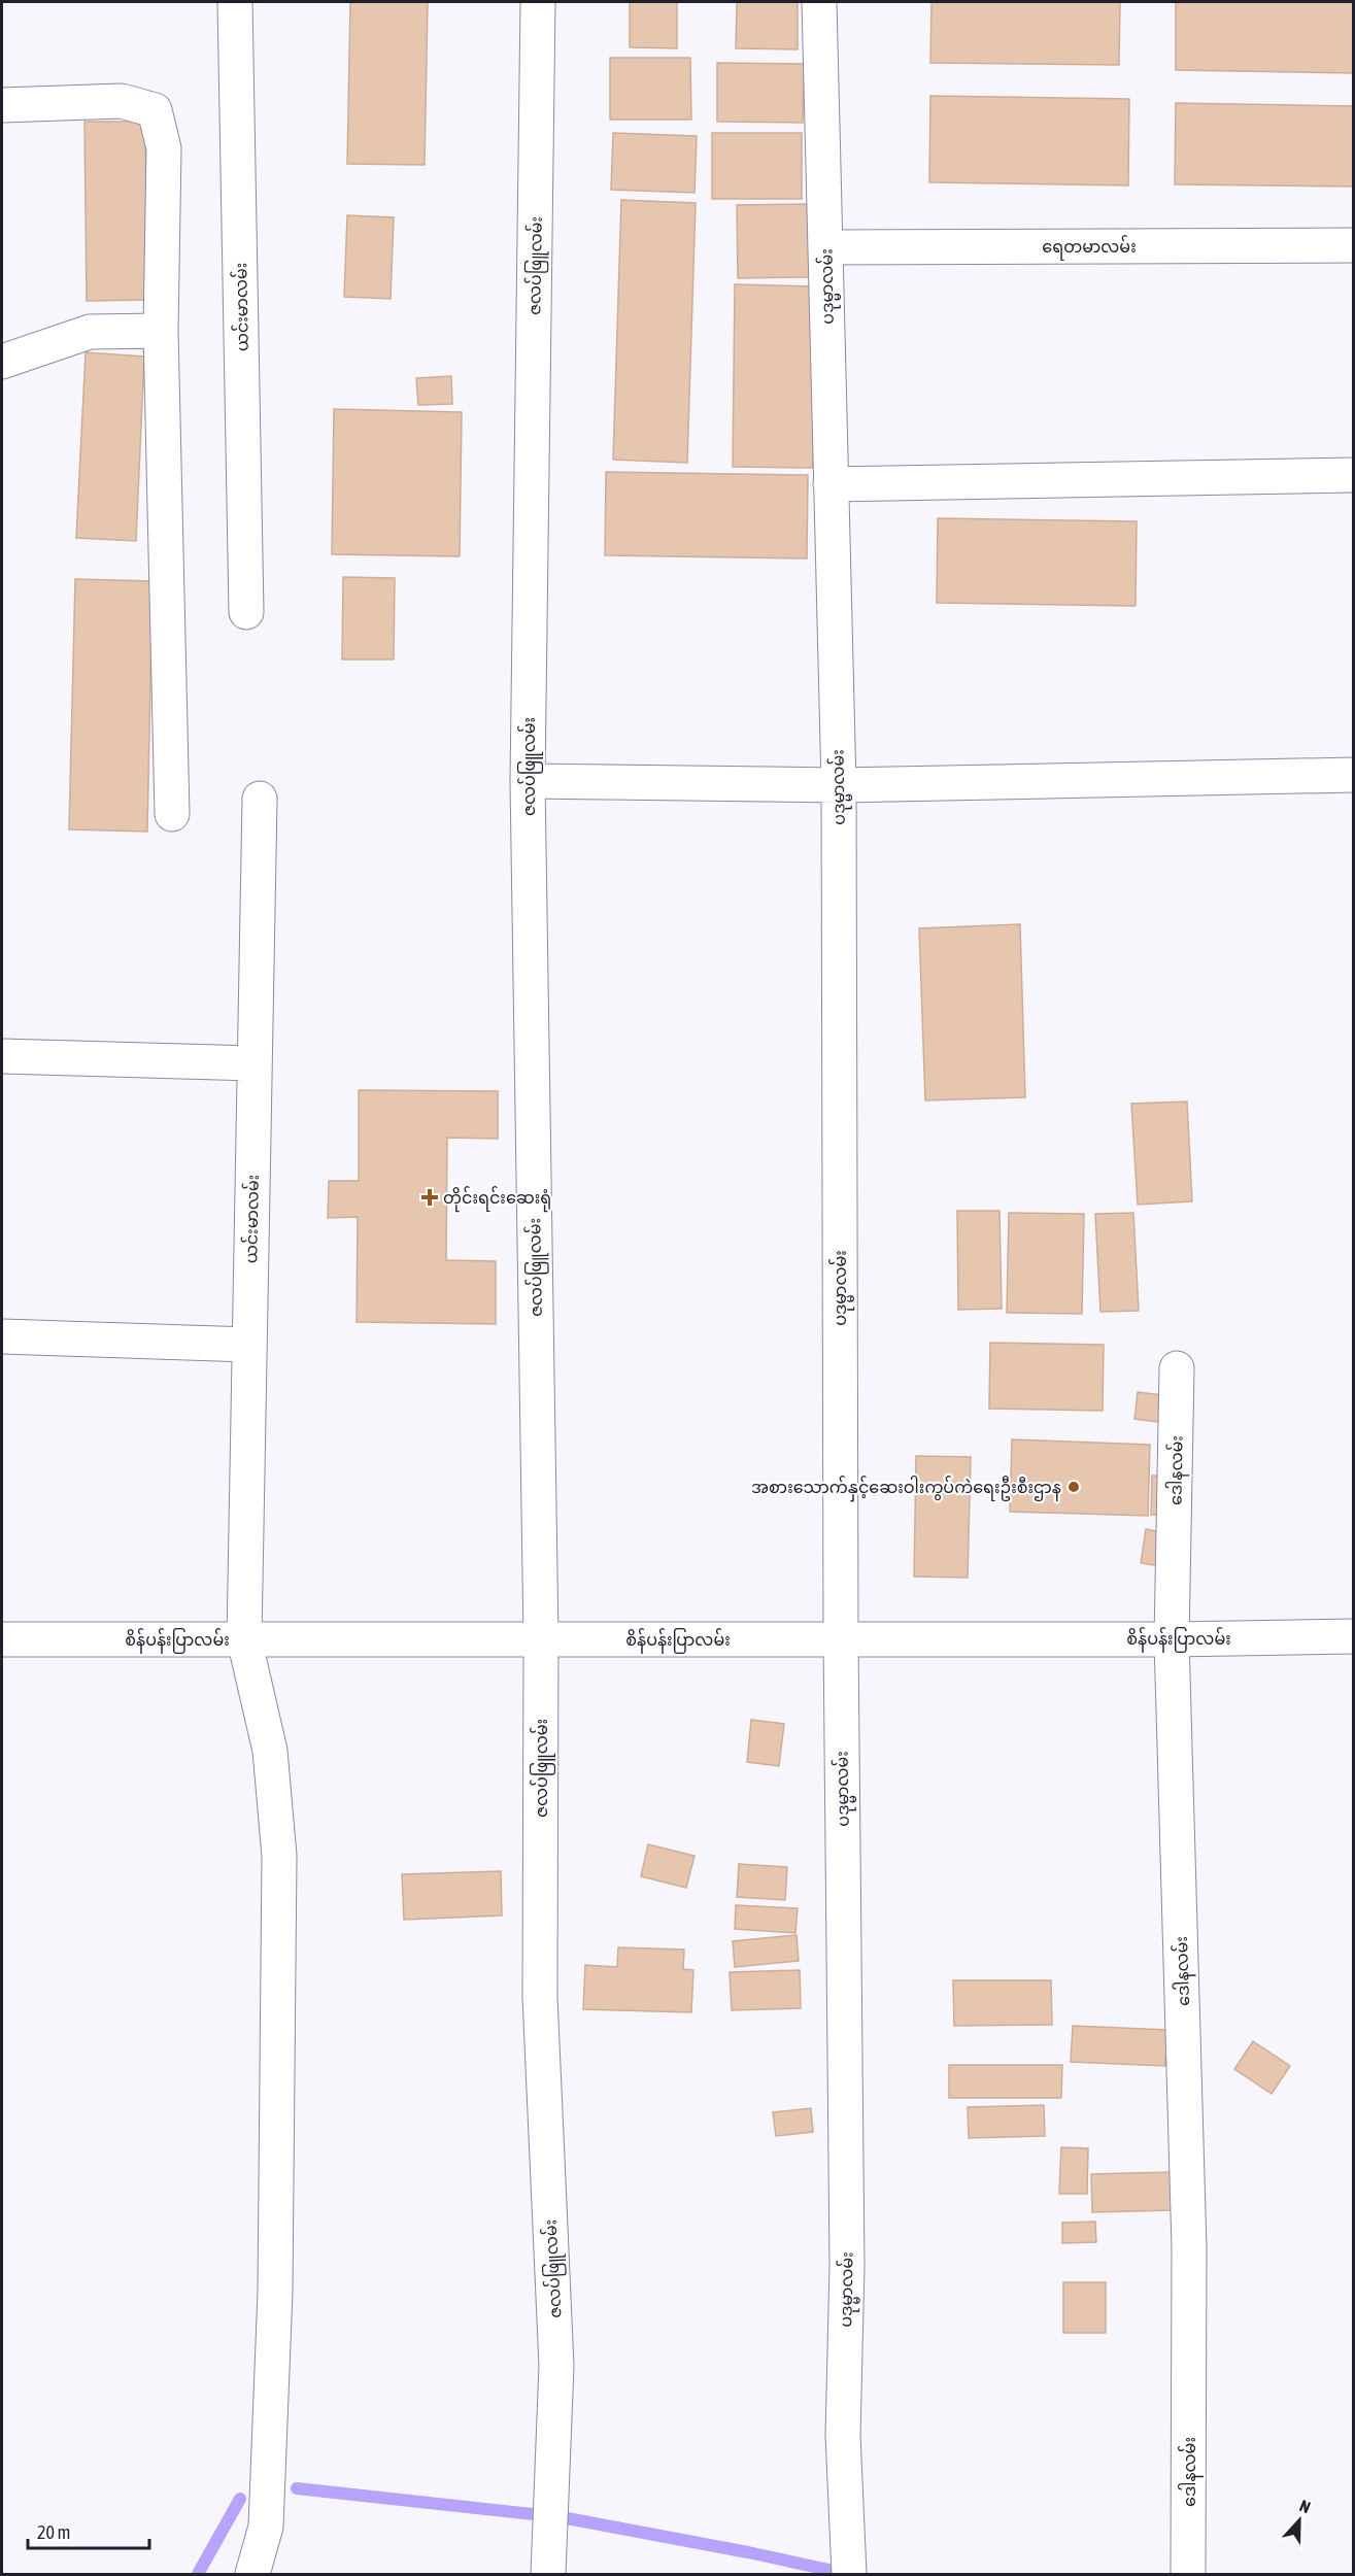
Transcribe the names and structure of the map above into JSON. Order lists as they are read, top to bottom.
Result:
{
  "streets": {
    "street": [
      "ရေတမာလမ်း",
      "ဇလပ်ဖြူလမ်း",
      "ပဒုမ္မာလမ်း",
      "ယင်းမာလမ်း",
      "ဒေါနလမ်း",
      "စိန်ပန်းပြာလမ်း"
    ]
  },
  "crossings": [
    ["ရေတမာလမ်း", "ပဒုမ္မာလမ်း"],
    ["ဇလပ်ဖြူလမ်း", "စိန်ပန်းပြာလမ်း"],
    ["ပဒုမ္မာလမ်း", "စိန်ပန်းပြာလမ်း"],
    ["ယင်းမာလမ်း", "စိန်ပန်းပြာလမ်း"],
    ["ဒေါနလမ်း", "စိန်ပန်းပြာလမ်း"]
  ],
  "places": {
    "health": ["တိုင်းရင်းဆေးရုံ"],
    "other": ["အစားသောက်နှင့်ဆေးဝါးကွပ်ကဲရေးဦးစီးဌာန"]
  },
  "scale_bar": "20 m",
  "north": "top"
}
